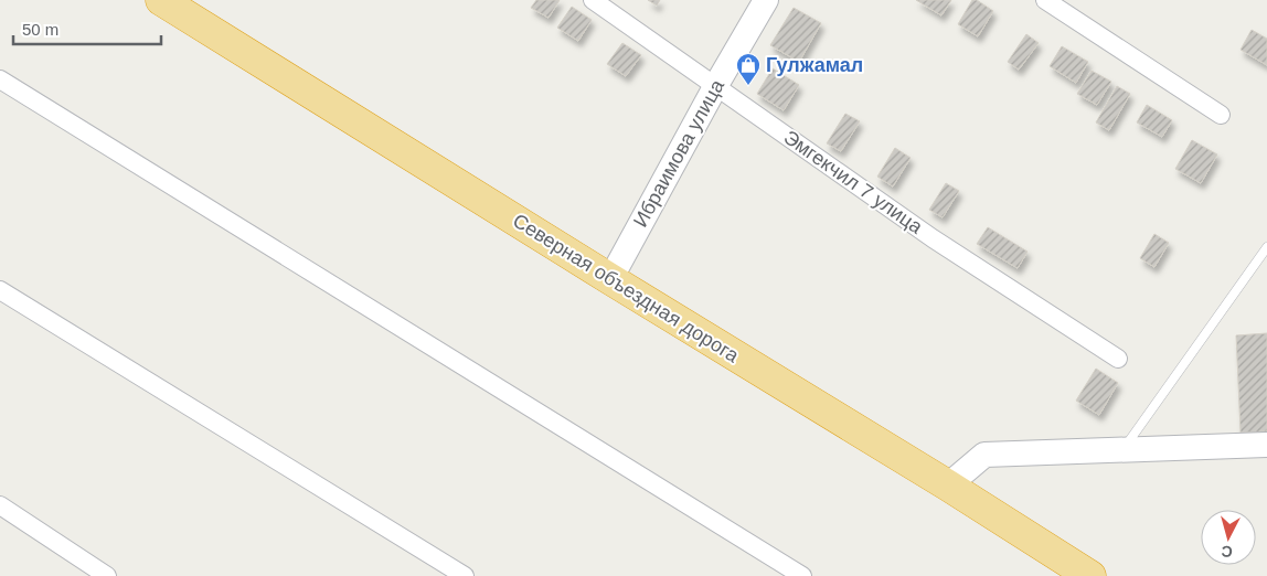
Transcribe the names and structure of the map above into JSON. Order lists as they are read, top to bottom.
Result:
{
  "streets": {
    "highway": ["Северная объездная дорога"],
    "street": ["Ибраимова улица", "Эмгекчил 7 улица"]
  },
  "crossings": [
    ["Ибраимова улица", "Эмгекчил 7 улица"],
    ["Ибраимова улица", "Северная объездная дорога"]
  ],
  "places": {
    "shop": ["Гулжамал"]
  },
  "scale_bar": "50 m",
  "north": "bottom"
}
